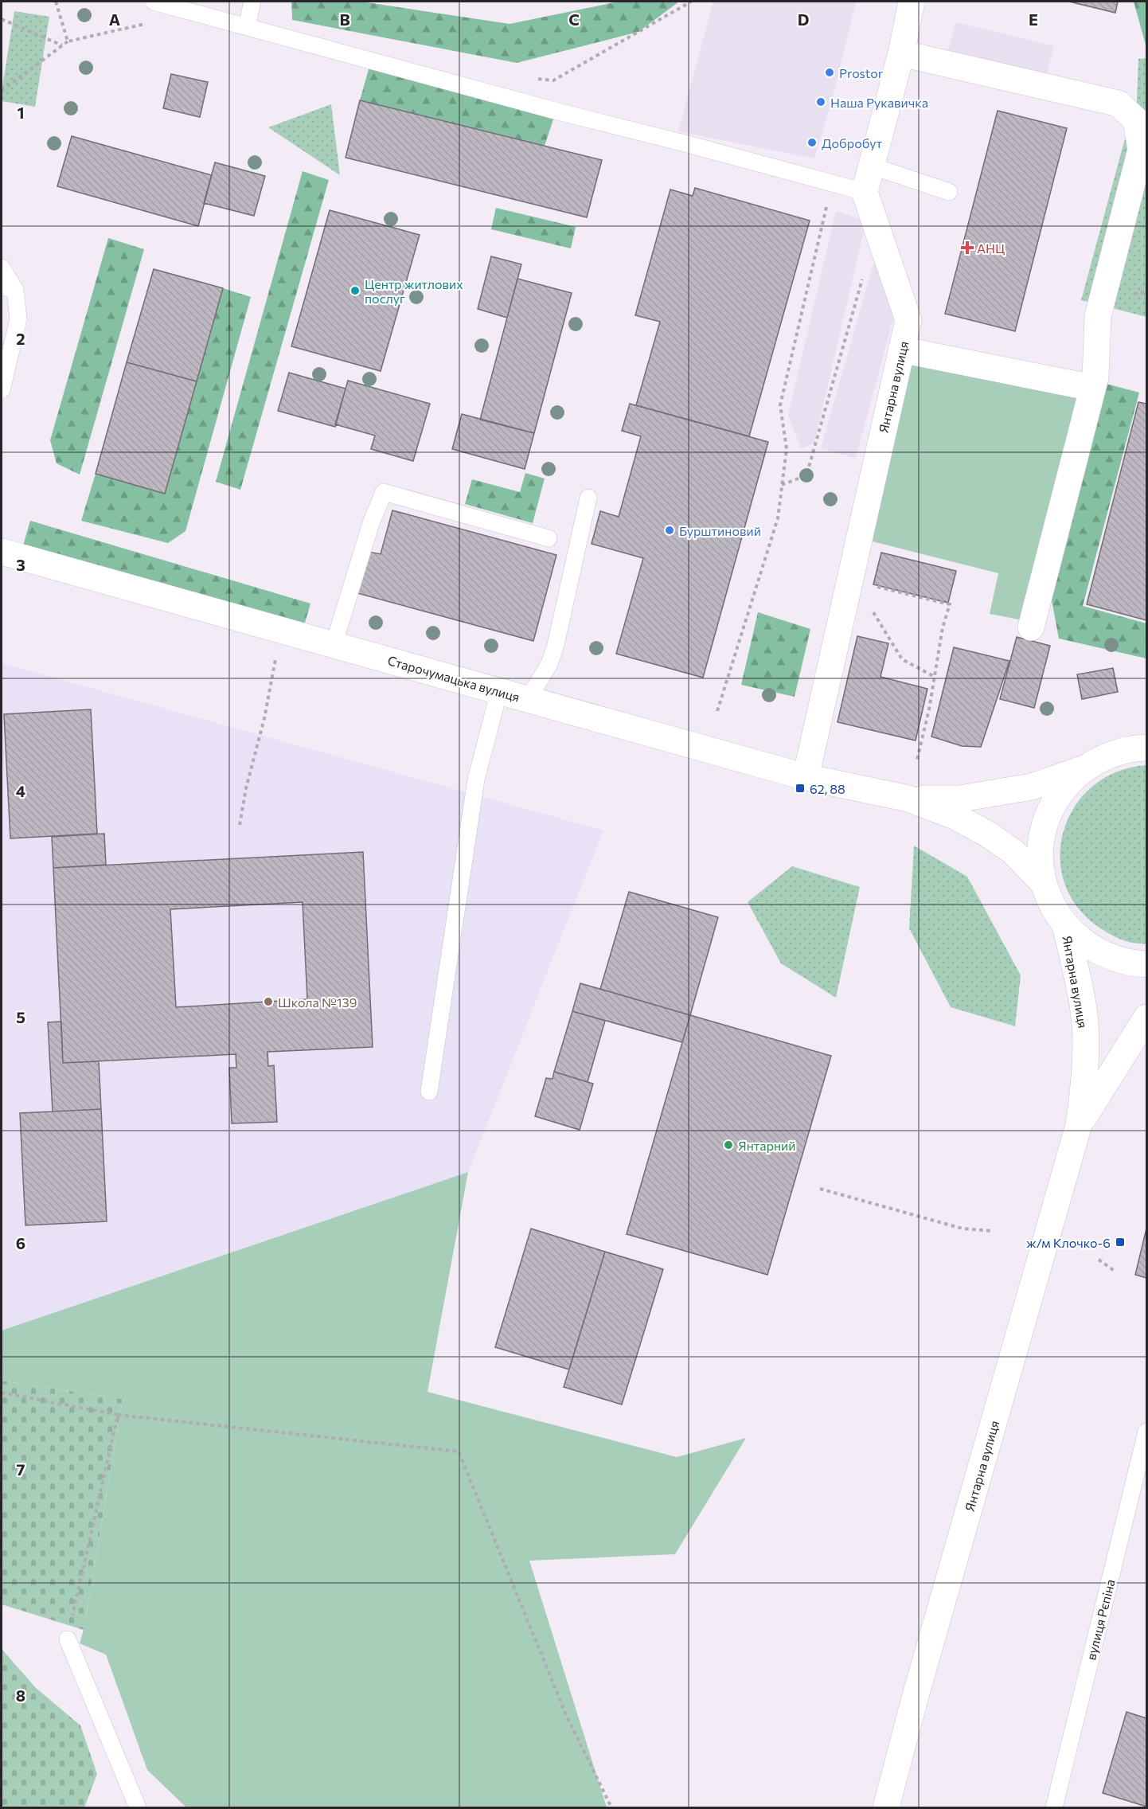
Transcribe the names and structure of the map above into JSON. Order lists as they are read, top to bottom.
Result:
{
  "streets": {
    "street": ["Янтарна вулиця", "Старочумацька вулиця"],
    "lane": ["вулиця Рєпіна"]
  },
  "crossings": [
    ["Янтарна вулиця", "Старочумацька вулиця"]
  ],
  "places": {
    "other": [
      "Prostor",
      "Наша Рукавичка",
      "Добробут",
      "Центр житлових послуг",
      "Бурштиновий",
      "Школа №139",
      "Янтарний"
    ],
    "health": ["АНЦ"],
    "transit": ["62, 88", "ж/м Клочко-6"]
  },
  "grid": {
    "columns": [
      "A",
      "B",
      "C",
      "D",
      "E"
    ],
    "rows": [
      "1",
      "2",
      "3",
      "4",
      "5",
      "6",
      "7",
      "8"
    ]
  }
}
